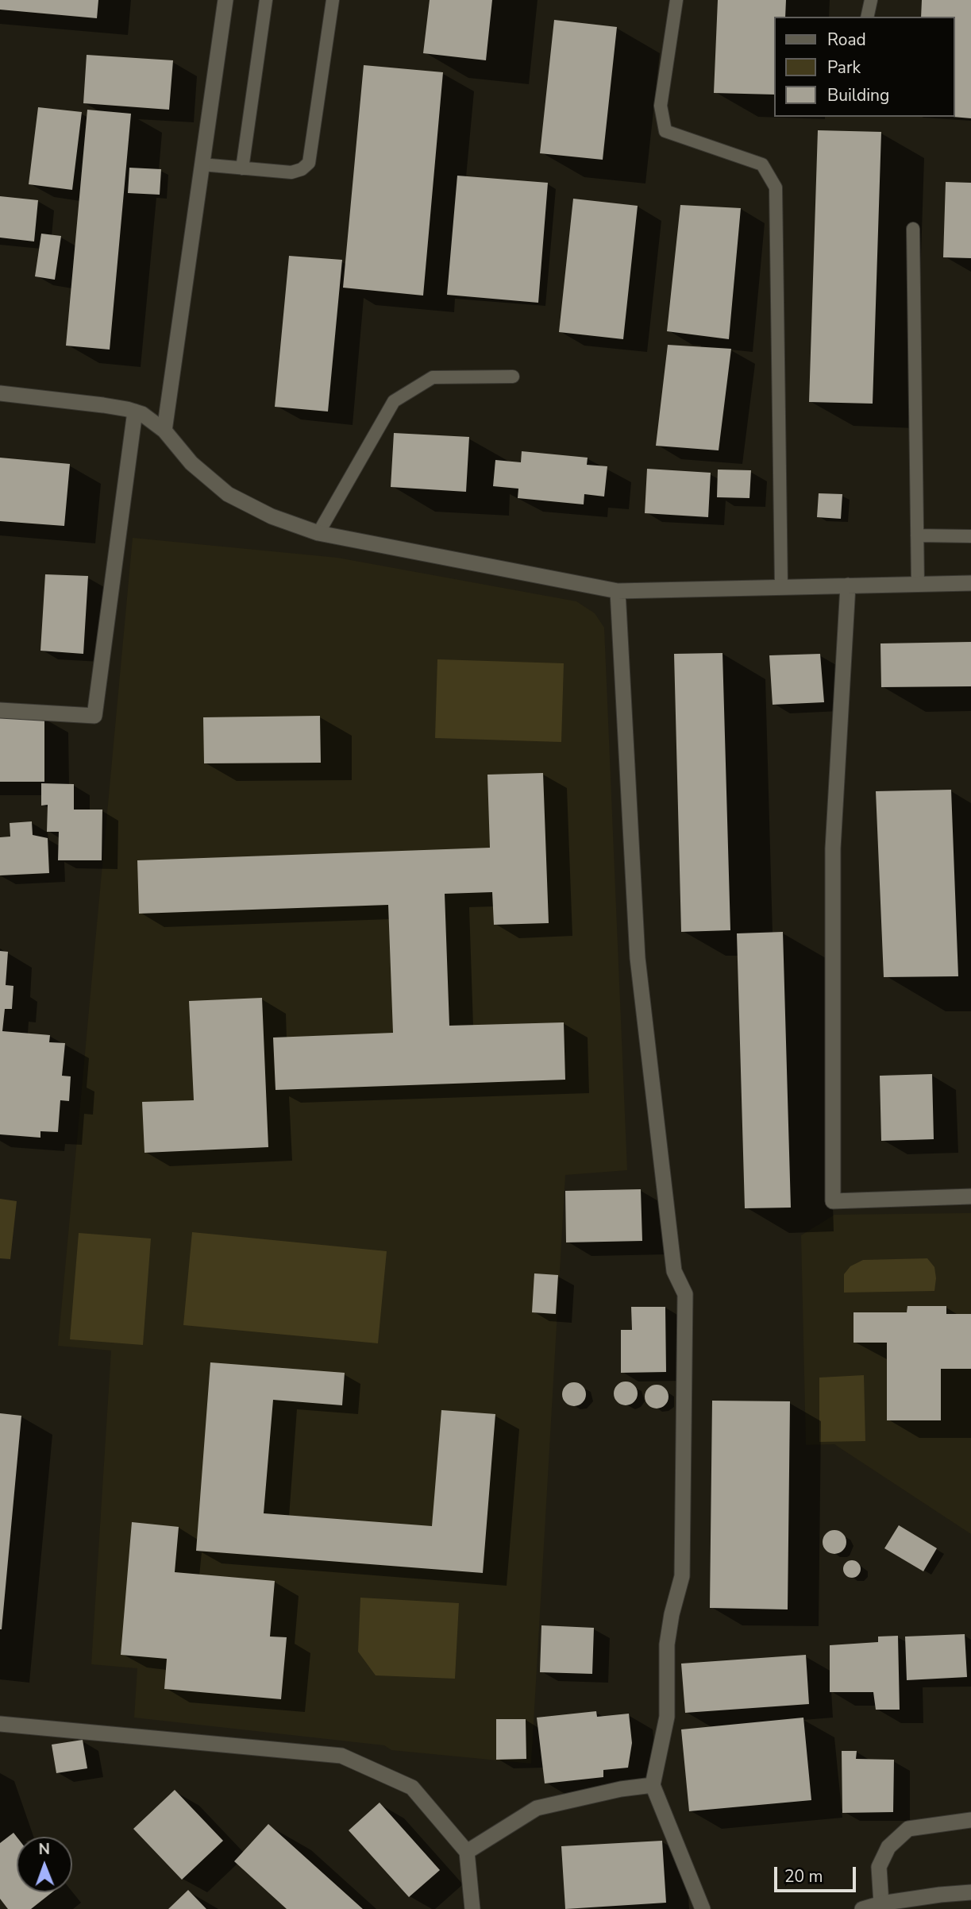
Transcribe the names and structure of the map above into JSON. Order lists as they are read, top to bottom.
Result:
{
  "legend": ["Road", "Park", "Building"],
  "scale_bar": "20 m",
  "north": "top"
}
